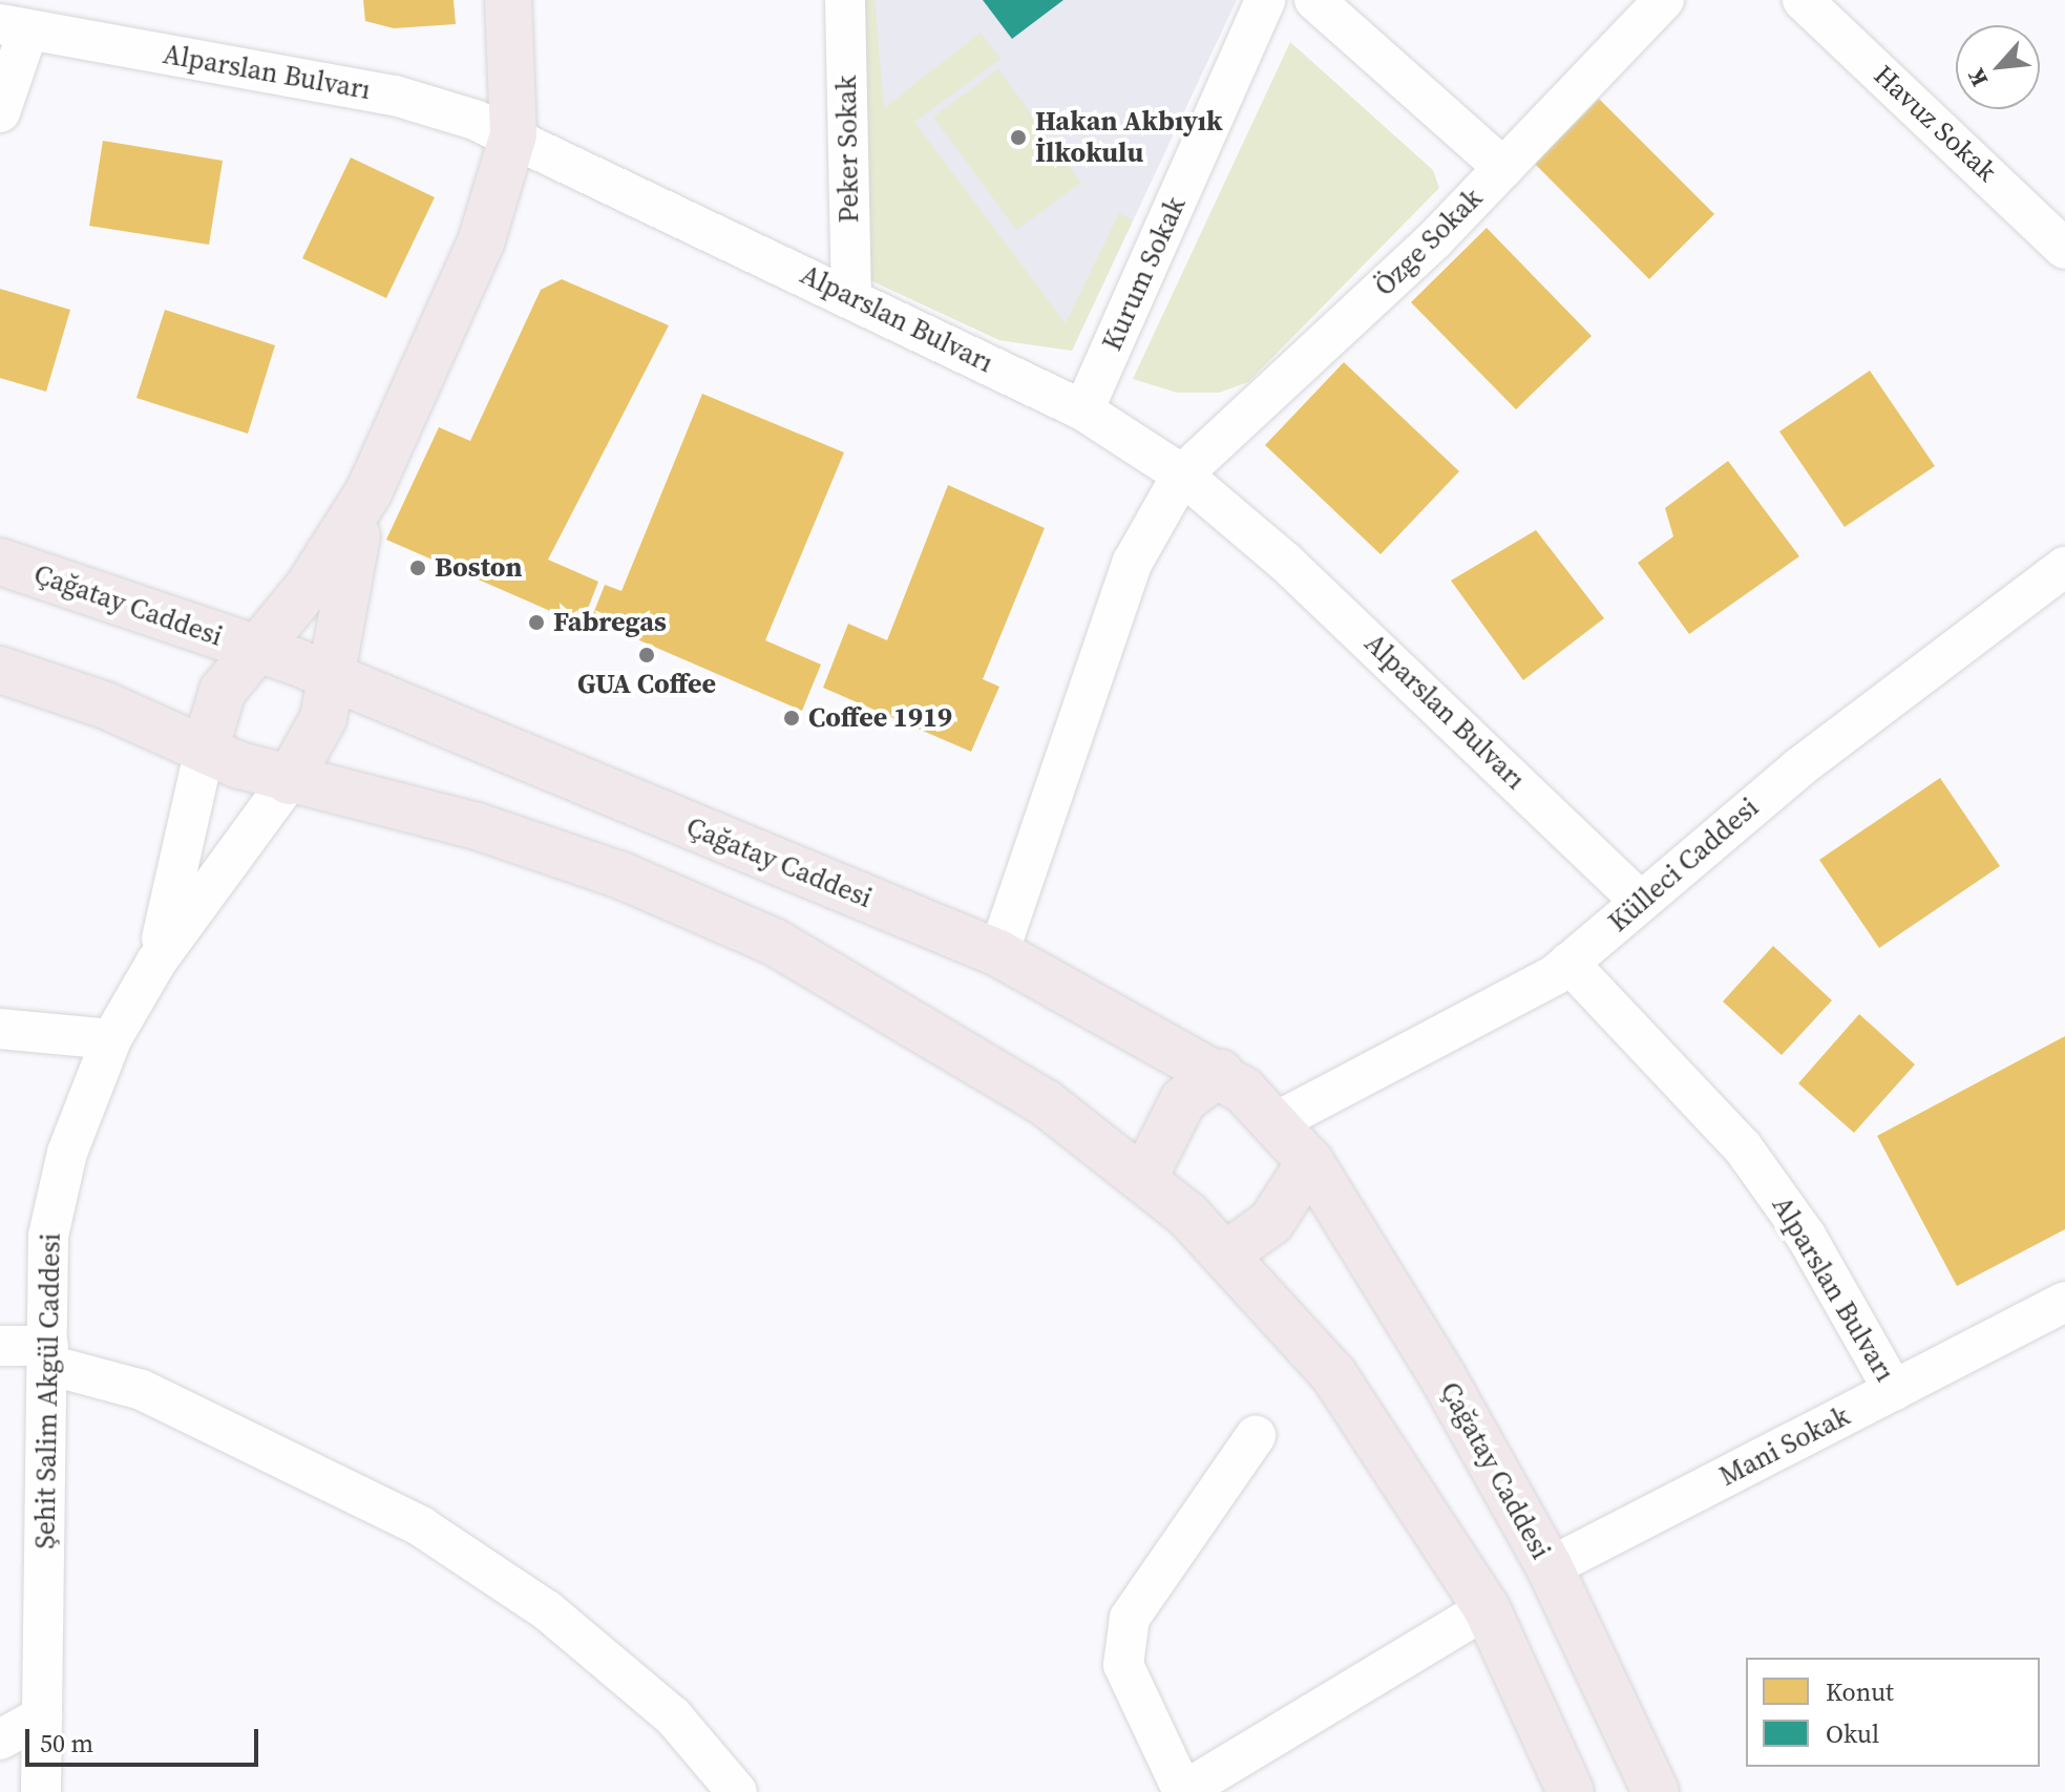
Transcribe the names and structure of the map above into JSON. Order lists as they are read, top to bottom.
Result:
{
  "streets": {
    "main road": ["Çağatay Caddesi"],
    "street": [
      "Alparslan Bulvarı",
      "Havuz Sokak",
      "Peker Sokak",
      "Özge Sokak",
      "Kurum Sokak",
      "Külleci Caddesi",
      "Şehit Salim Akgül Caddesi",
      "Mani Sokak"
    ]
  },
  "crossings": [
    ["Alparslan Bulvarı", "Peker Sokak"],
    ["Alparslan Bulvarı", "Özge Sokak"],
    ["Alparslan Bulvarı", "Kurum Sokak"],
    ["Alparslan Bulvarı", "Külleci Caddesi"],
    ["Alparslan Bulvarı", "Mani Sokak"],
    ["Özge Sokak", "Çağatay Caddesi"],
    ["Çağatay Caddesi", "Külleci Caddesi"],
    ["Çağatay Caddesi", "Şehit Salim Akgül Caddesi"],
    ["Çağatay Caddesi", "Mani Sokak"]
  ],
  "places": [
    "Hakan Akbıyık İlkokulu",
    "Boston",
    "Fabregas",
    "GUA Coffee",
    "Coffee 1919"
  ],
  "legend": ["Konut", "Okul"],
  "scale_bar": "50 m",
  "north": "bottom left"
}
